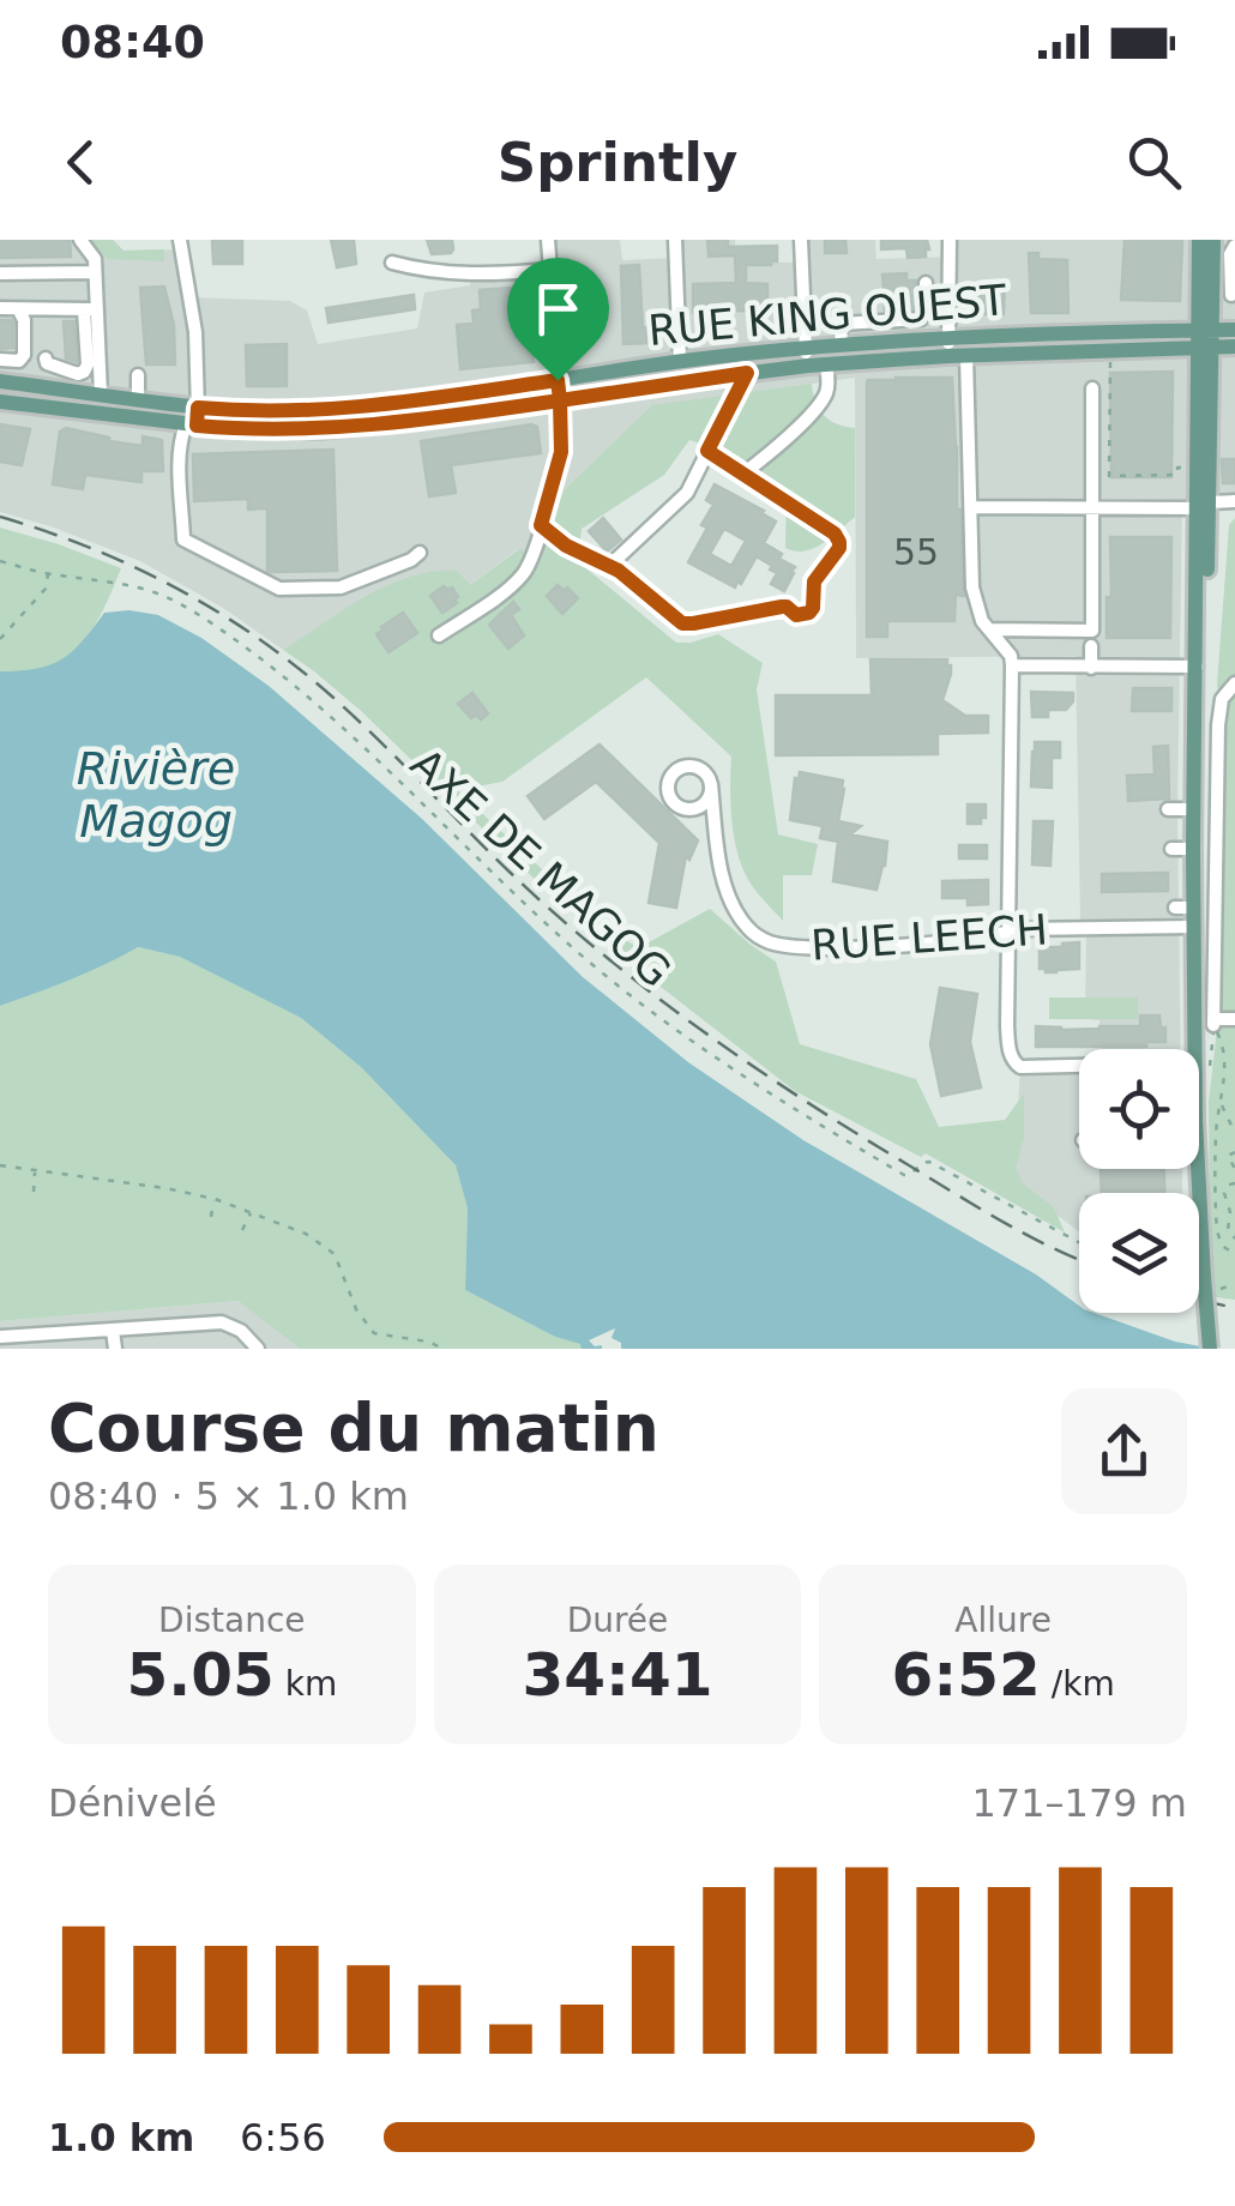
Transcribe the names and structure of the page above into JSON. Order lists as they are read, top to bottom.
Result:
{
  "streets": {
    "main road": ["RUE KING OUEST"],
    "street": ["RUE LEECH"],
    "path": ["AXE DE MAGOG"]
  },
  "water": ["Rivière Magog"],
  "house_numbers": ["55"],
  "page": {
    "status": "08:40",
    "header": "Sprintly",
    "heading": ["Course du matin", "08:40 · 5 × 1.0 km"],
    "stats": [
      ["Distance", "5.05 km"],
      ["Durée", "34:41"],
      ["Allure", "6:52 /km"]
    ],
    "chart": ["Dénivelé", "171–179 m"],
    "list": [
      {
        "name": "1.0 km",
        "note": "6:56"
      }
    ]
  }
}
